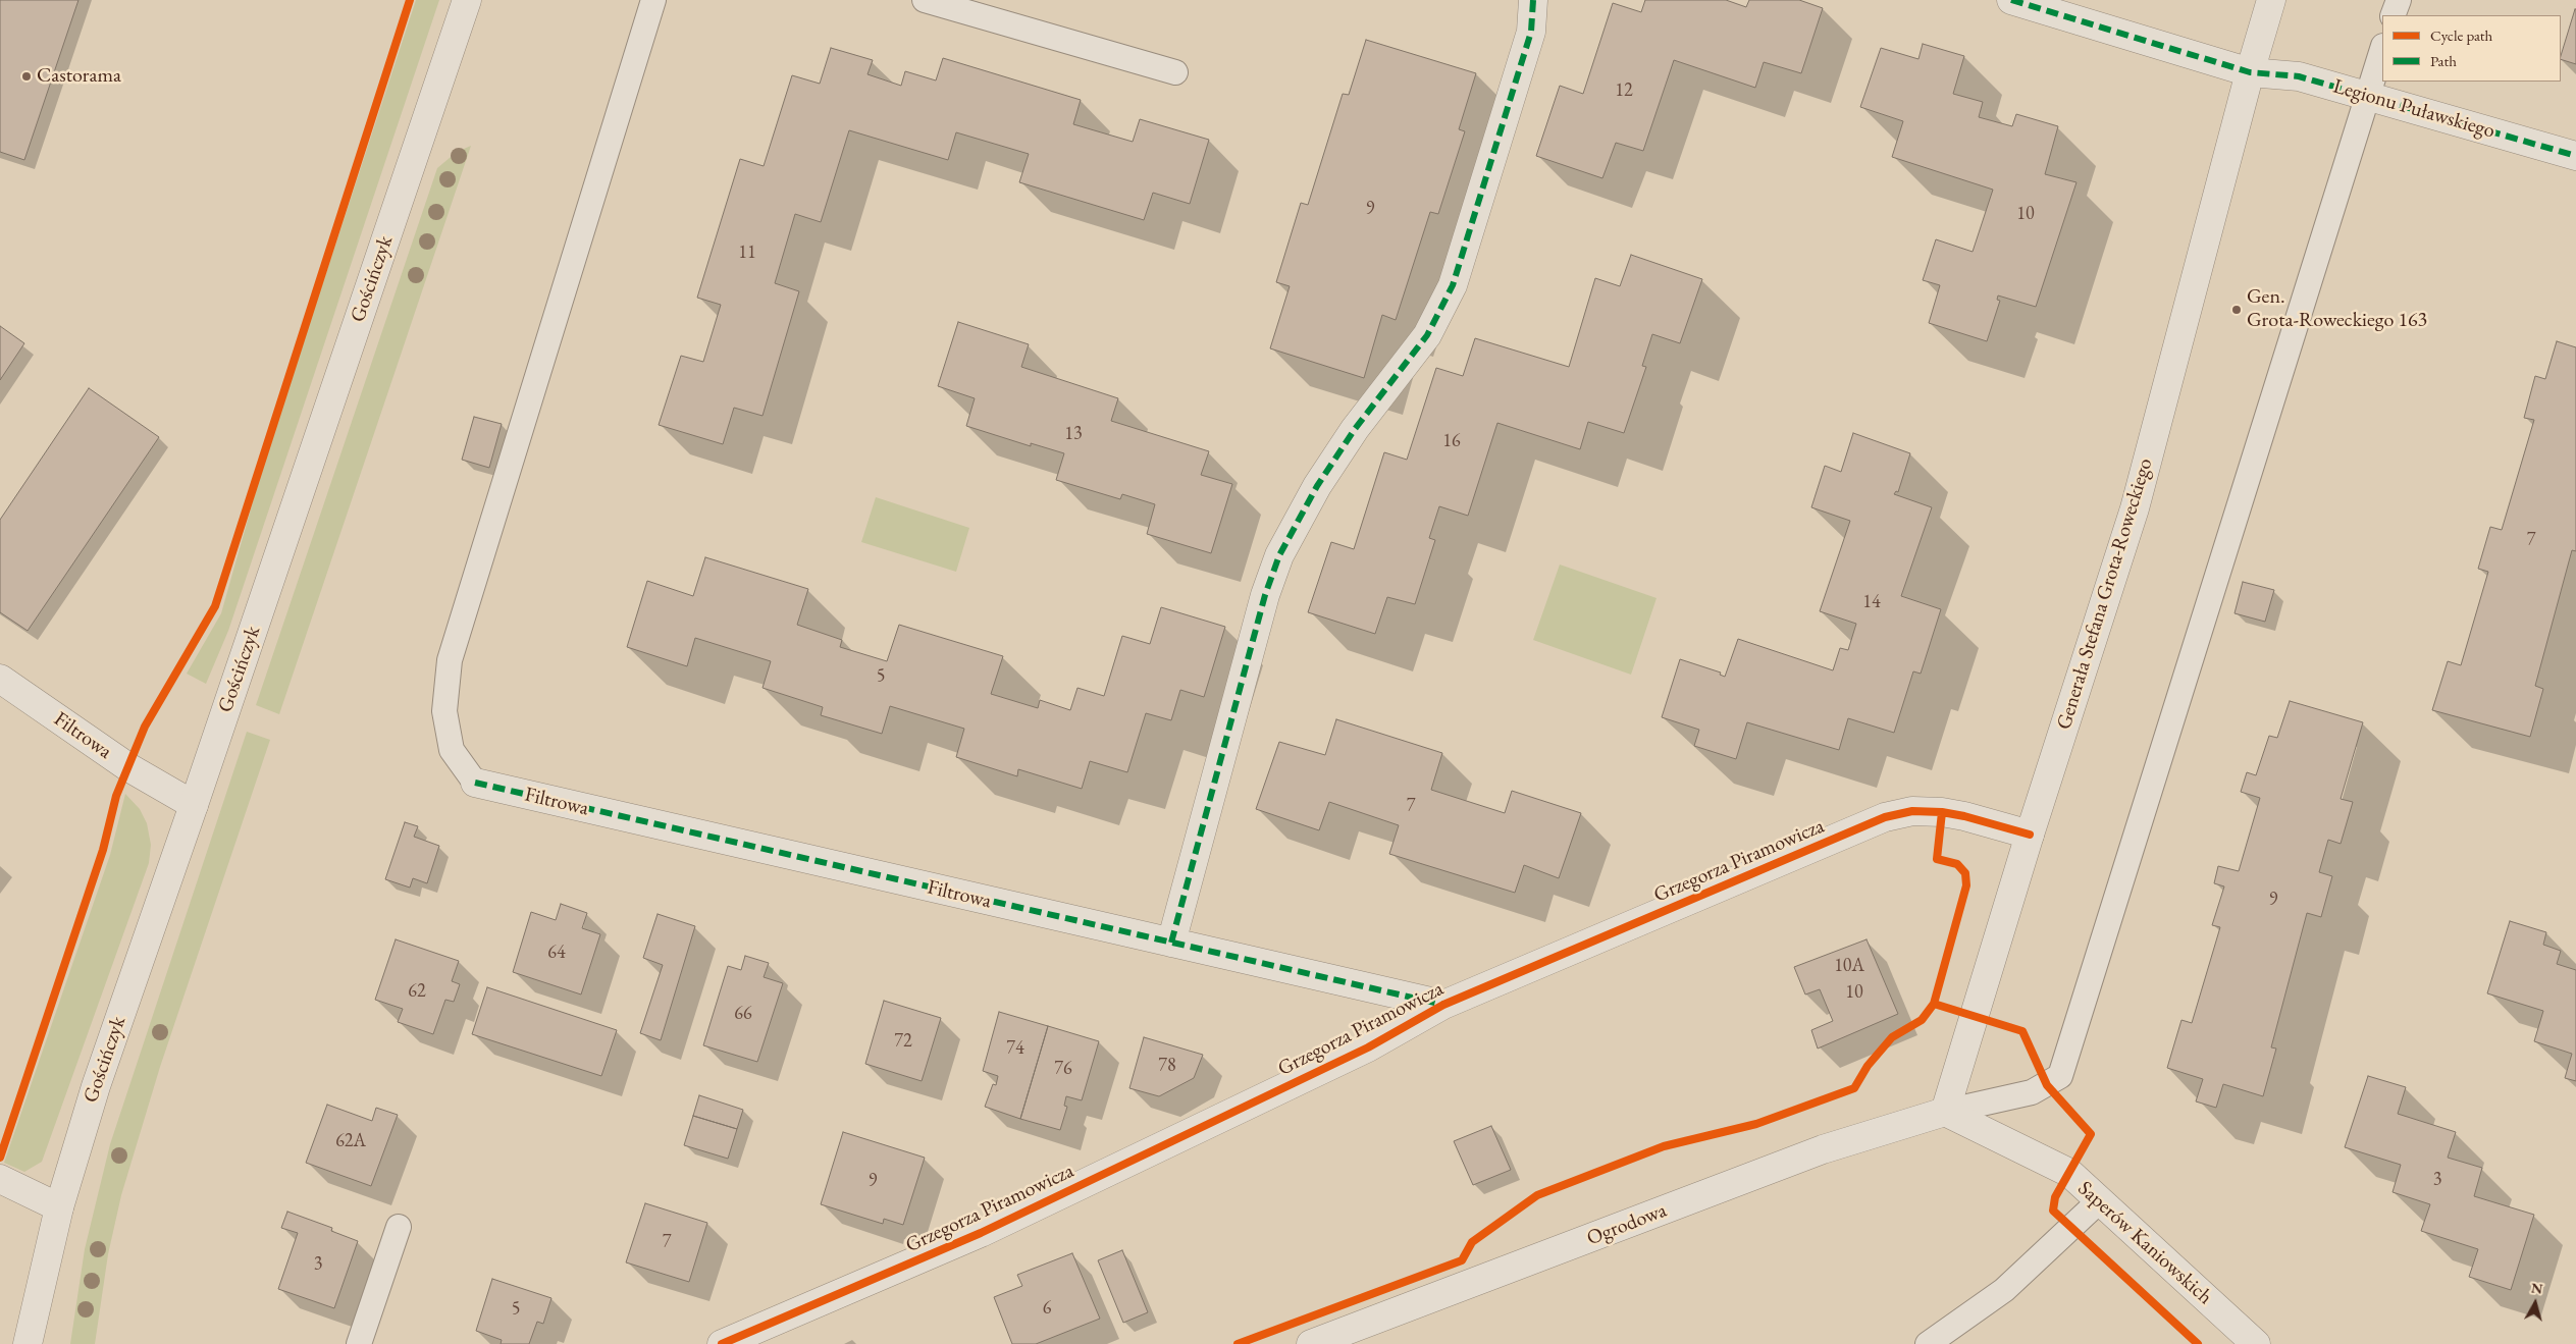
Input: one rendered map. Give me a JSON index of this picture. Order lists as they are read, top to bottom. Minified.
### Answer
{"streets":{"street":["Legionu Puławskiego","Gościńczyk","Generała Stefana Grota-Roweckiego","Filtrowa","Grzegorza Piramowicza","Ogrodowa","Saperów Kaniowskich"]},"crossings":[["Legionu Puławskiego","Generała Stefana Grota-Roweckiego"],["Gościńczyk","Filtrowa"],["Generała Stefana Grota-Roweckiego","Grzegorza Piramowicza"],["Generała Stefana Grota-Roweckiego","Ogrodowa"],["Generała Stefana Grota-Roweckiego","Saperów Kaniowskich"],["Filtrowa","Grzegorza Piramowicza"],["Ogrodowa","Saperów Kaniowskich"]],"places":["Castorama","Gen. Grota-Roweckiego 163"],"house_numbers":["12","9","10","11","13","16","7","14","5","7","9","64","10A","62","10","66","72","74","78","76","62A","3","9","7","3","6","5"],"legend":["Cycle path","Path"],"north":"top"}
